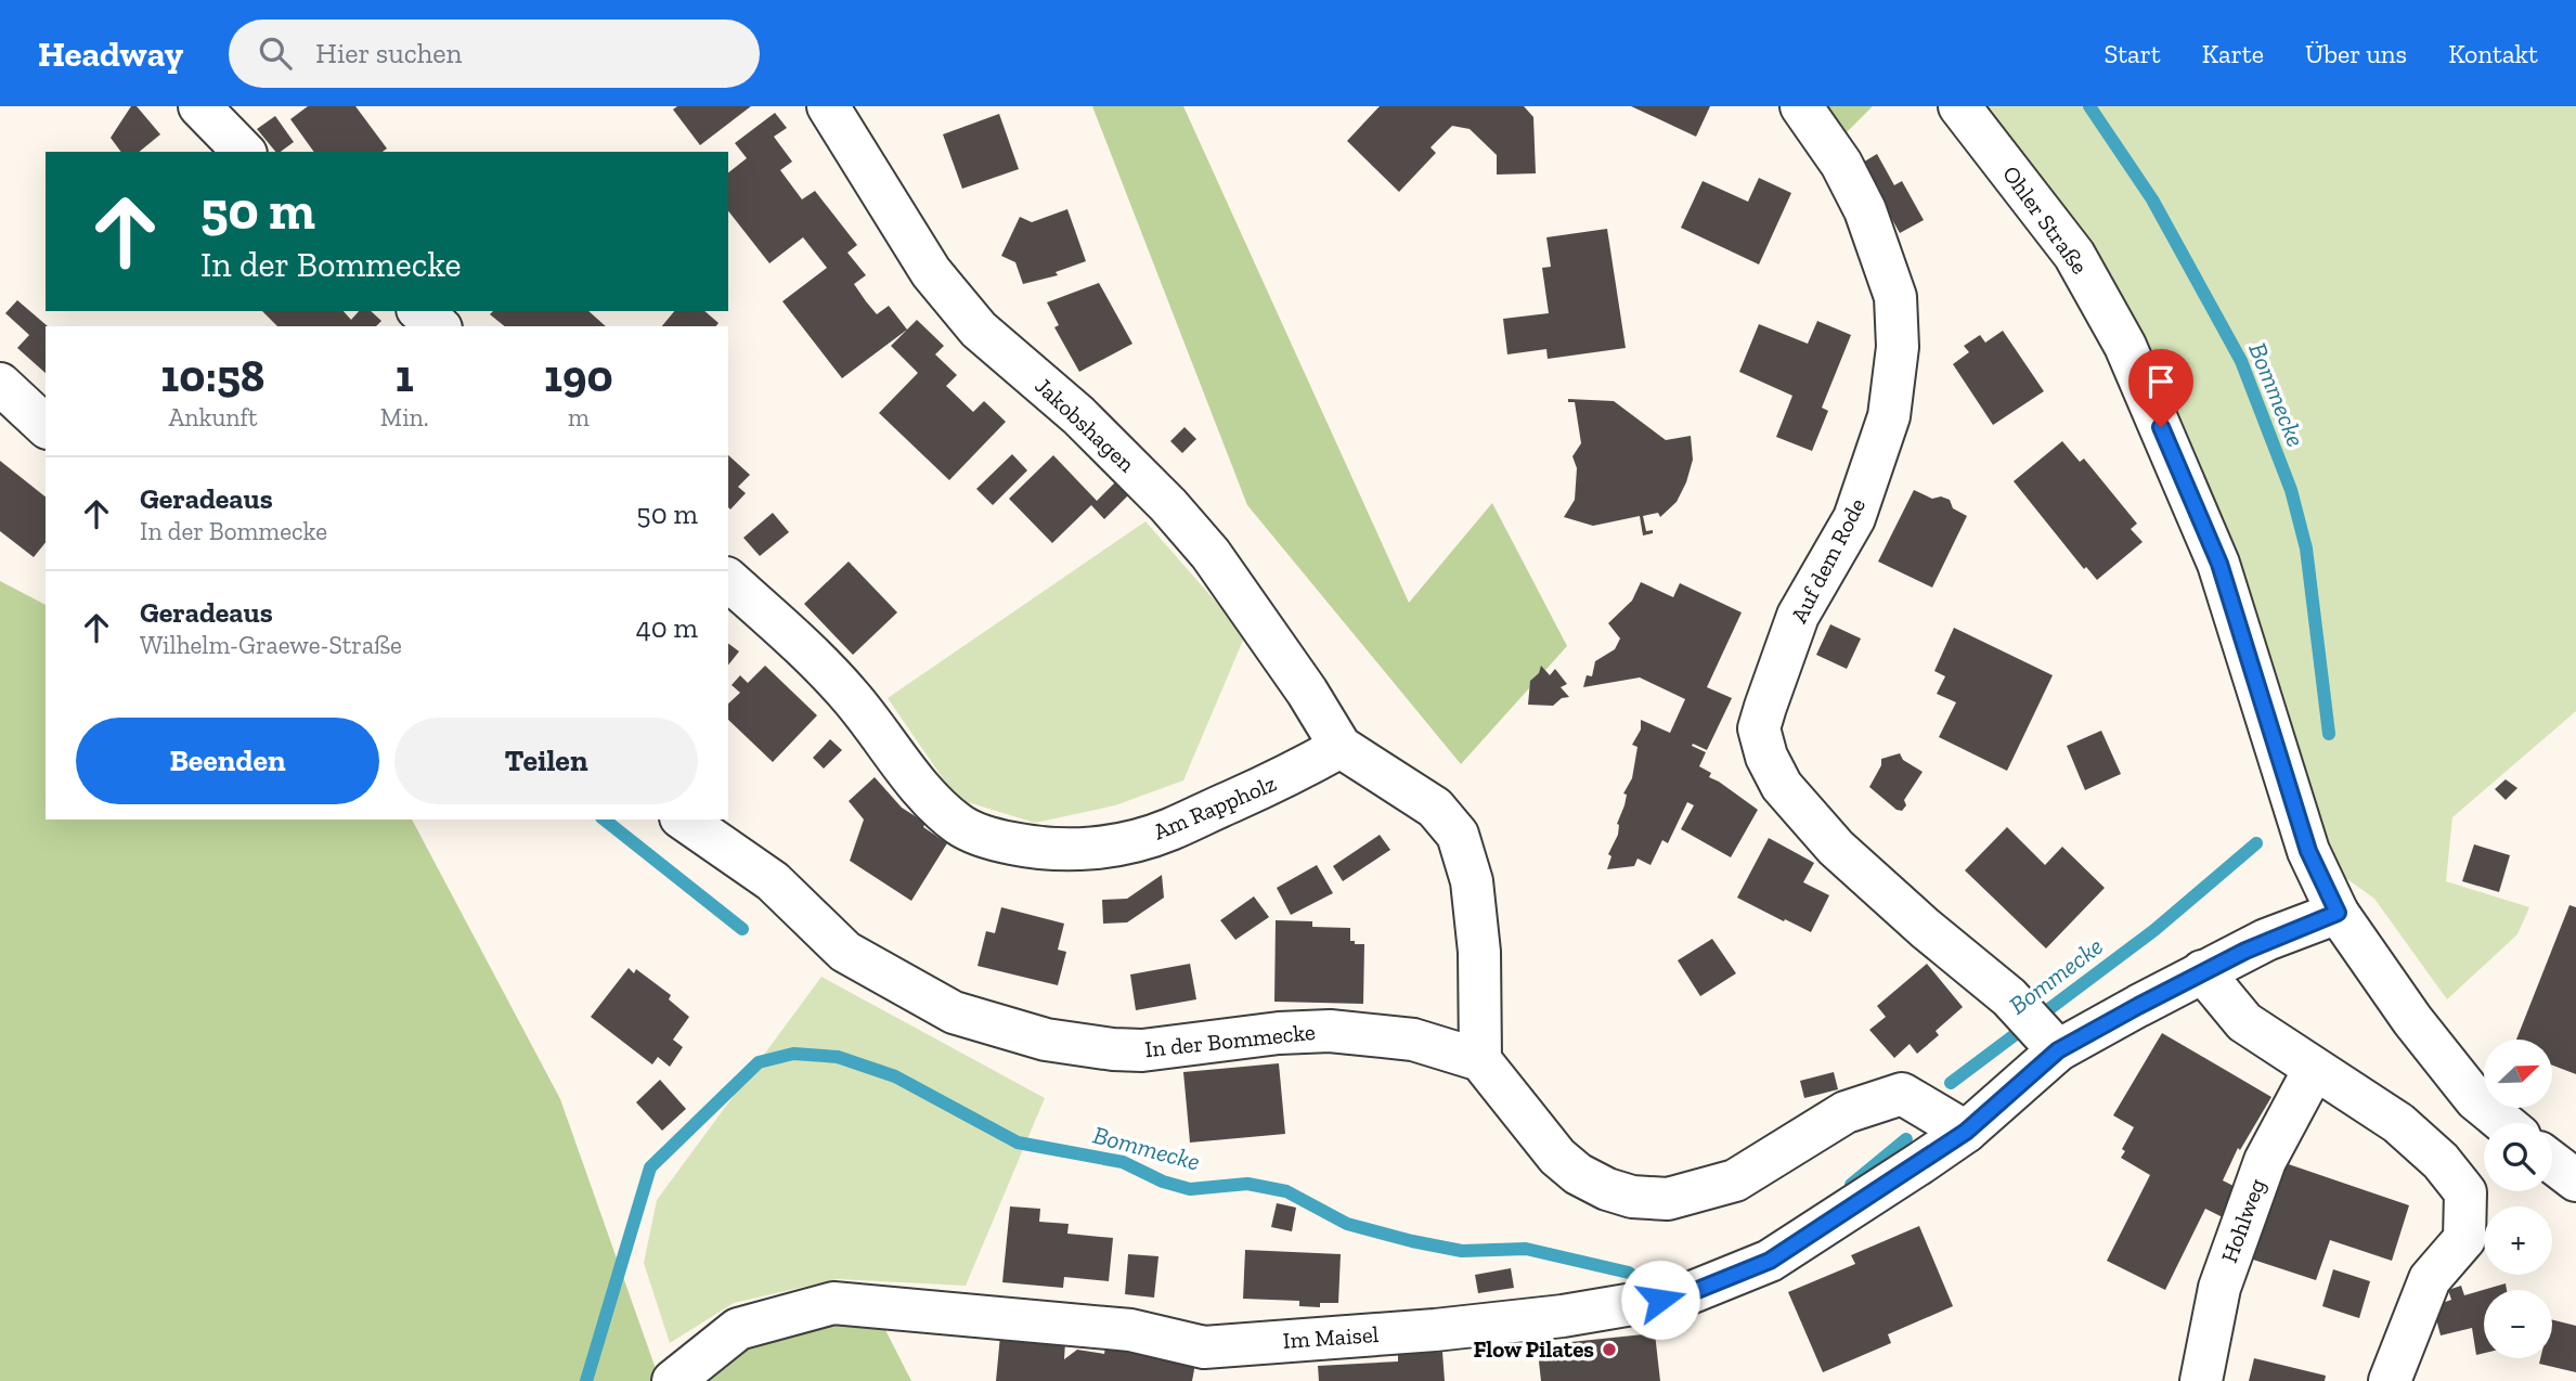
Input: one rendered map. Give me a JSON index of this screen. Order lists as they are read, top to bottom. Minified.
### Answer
{"streets":{"street":["Ohler Straße","Jakobshagen","Auf dem Rode","Am Rappholz","In der Bommecke","Hohlweg","Im Maisel"]},"crossings":[["Jakobshagen","Am Rappholz"]],"water":["Bommecke"],"places":["Flow Pilates"],"north":"top right","page":{"header":"Headway","search":"Hier suchen","nav":["Start","Karte","Über uns","Kontakt"],"turn":["50 m","In der Bommecke"],"eta":["10:58","Ankunft","1","Min.","190","m"],"list":[{"name":"Geradeaus","note":"In der Bommecke","value":"50 m"},{"name":"Geradeaus","note":"Wilhelm-Graewe-Straße","value":"40 m"}],"buttons":["Beenden","Teilen"],"map_buttons":["+","−"]}}
